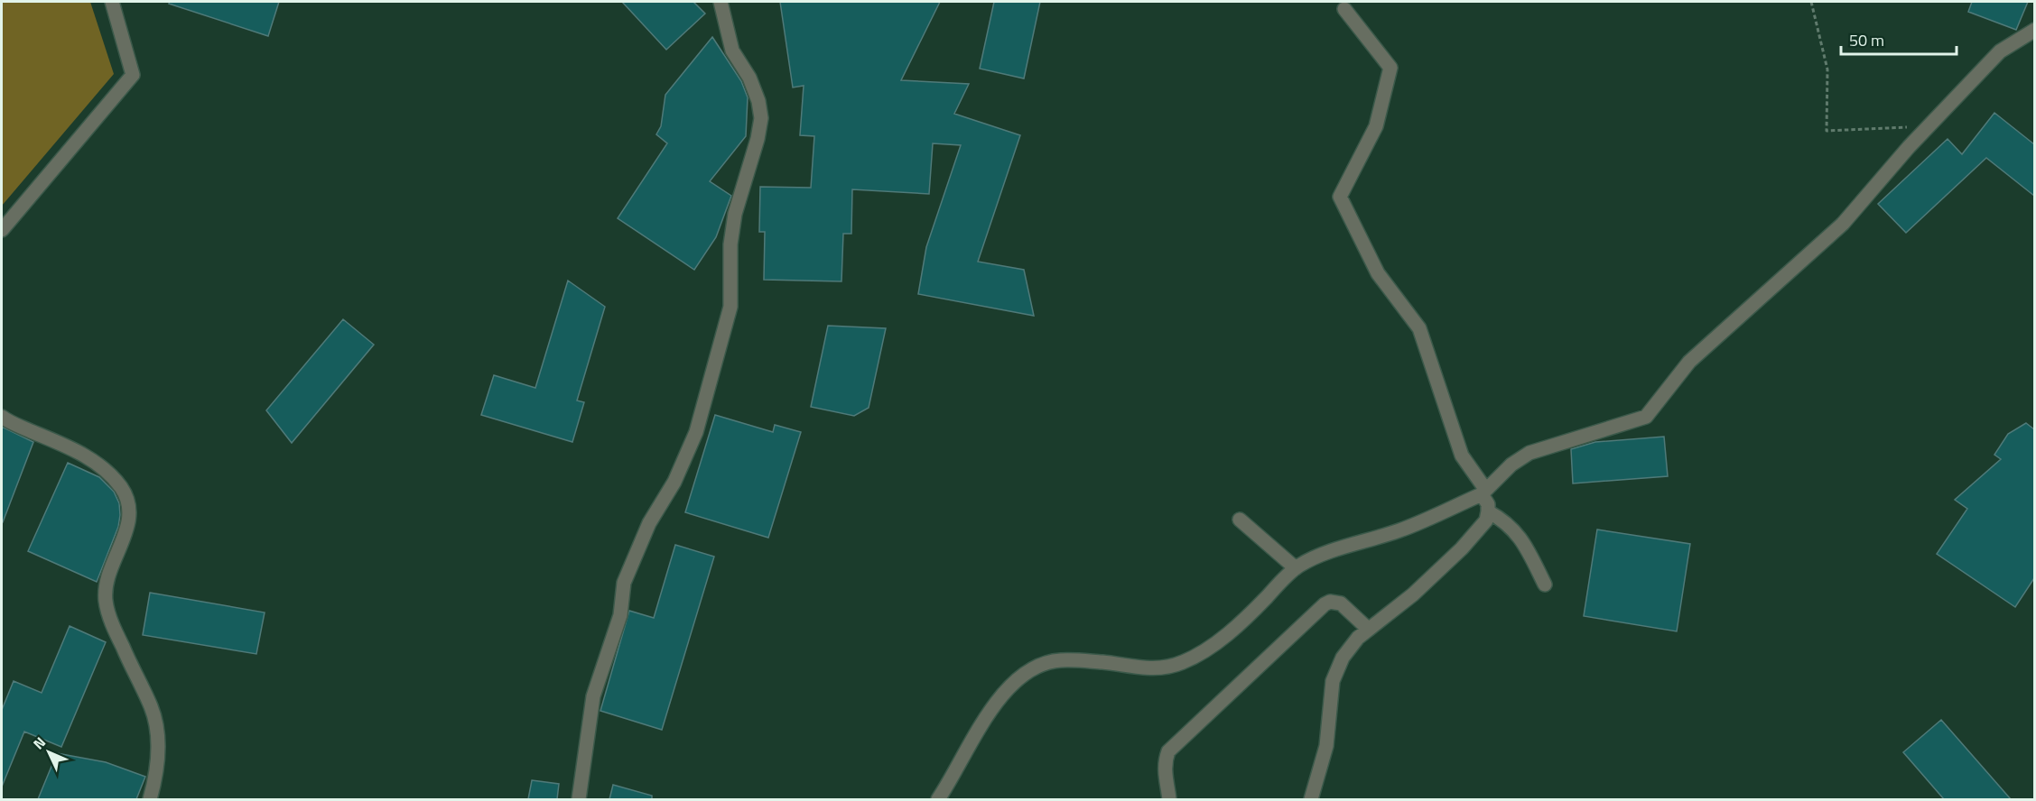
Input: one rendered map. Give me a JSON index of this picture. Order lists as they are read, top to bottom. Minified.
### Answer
{"scale_bar":"50 m","north":"top left"}
